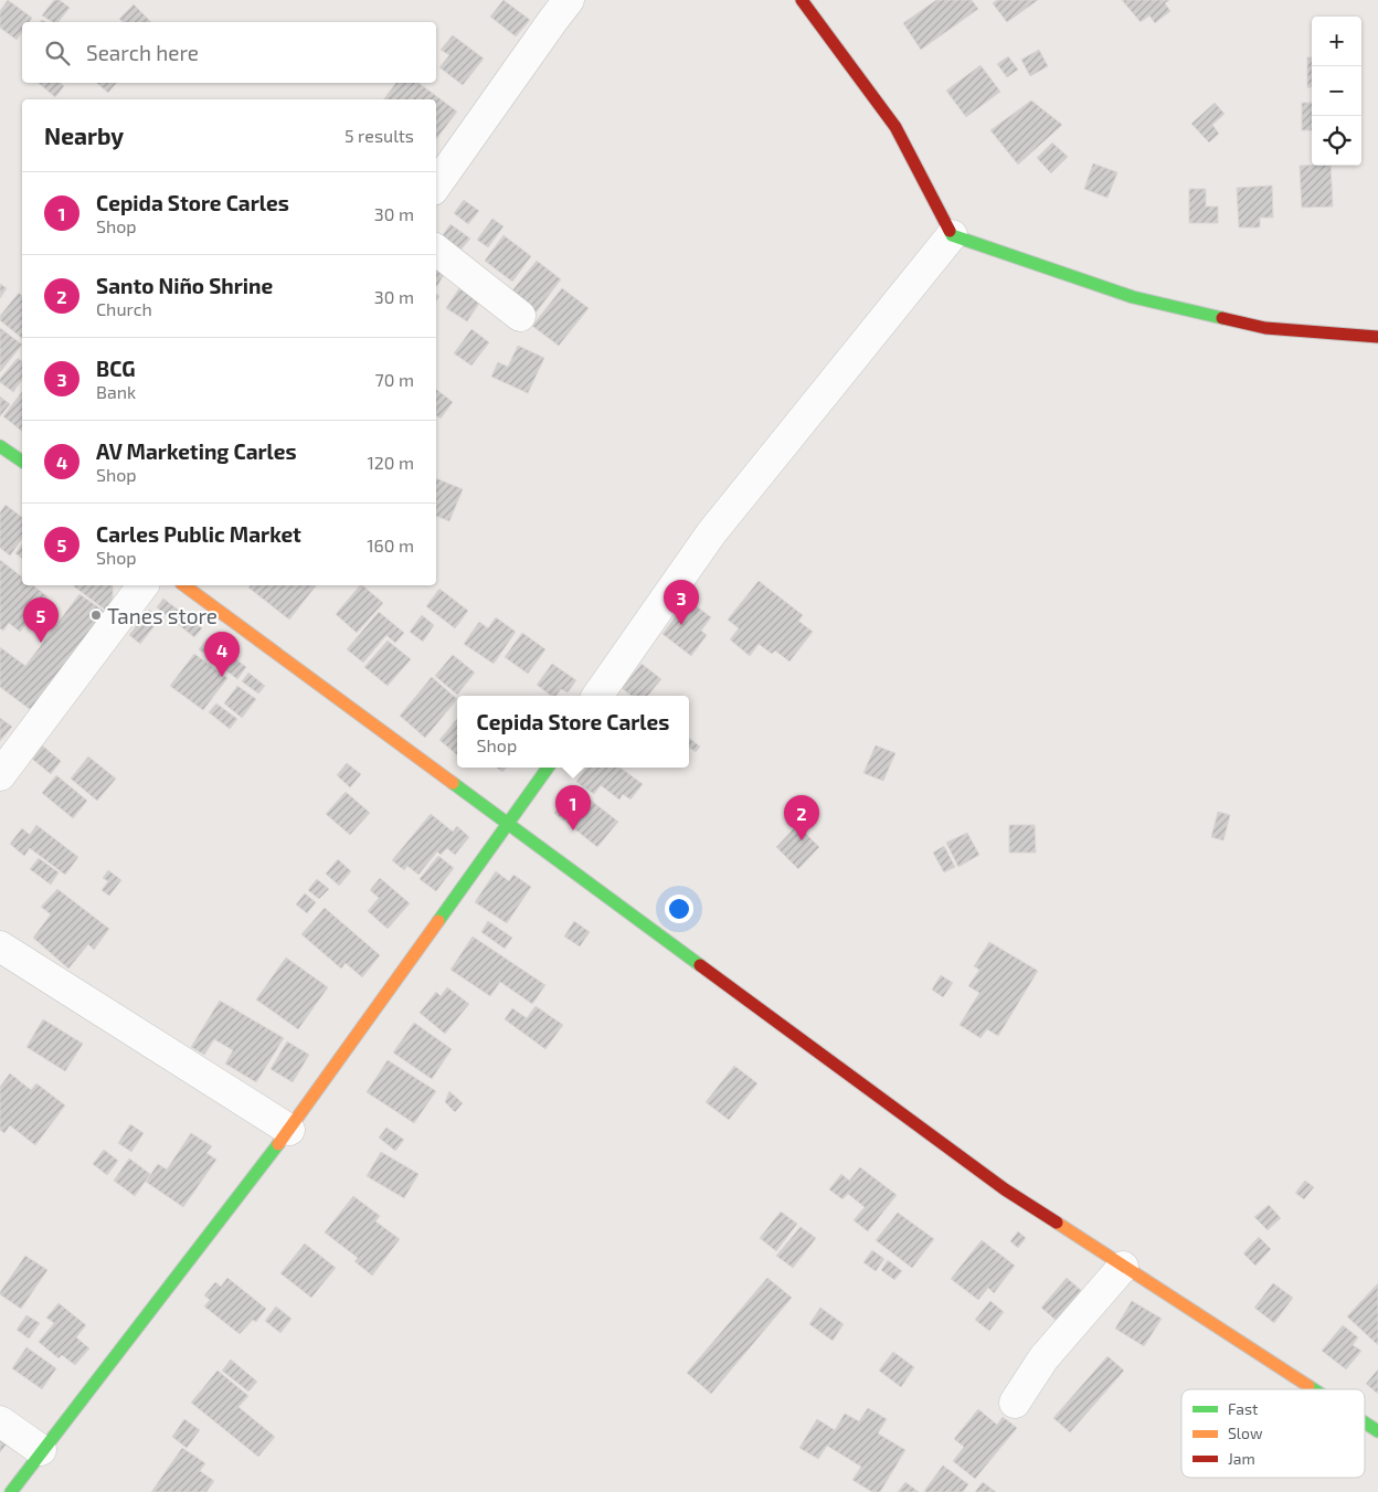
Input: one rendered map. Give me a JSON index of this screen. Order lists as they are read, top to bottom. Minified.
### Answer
{"places":["Tanes store"],"legend":["Fast","Slow","Jam"],"page":{"map_buttons":["+","−"],"search":"Search here","heading":["Nearby","5 results"],"list":[{"mark":"1","name":"Cepida Store Carles","note":"Shop","value":"30 m"},{"mark":"2","name":"Santo Niño Shrine","note":"Church","value":"30 m"},{"mark":"3","name":"BCG","note":"Bank","value":"70 m"},{"mark":"4","name":"AV Marketing Carles","note":"Shop","value":"120 m"},{"mark":"5","name":"Carles Public Market","note":"Shop","value":"160 m"}],"pins":["3","5","4","1","2"],"popup":["Cepida Store Carles","Shop"]}}
